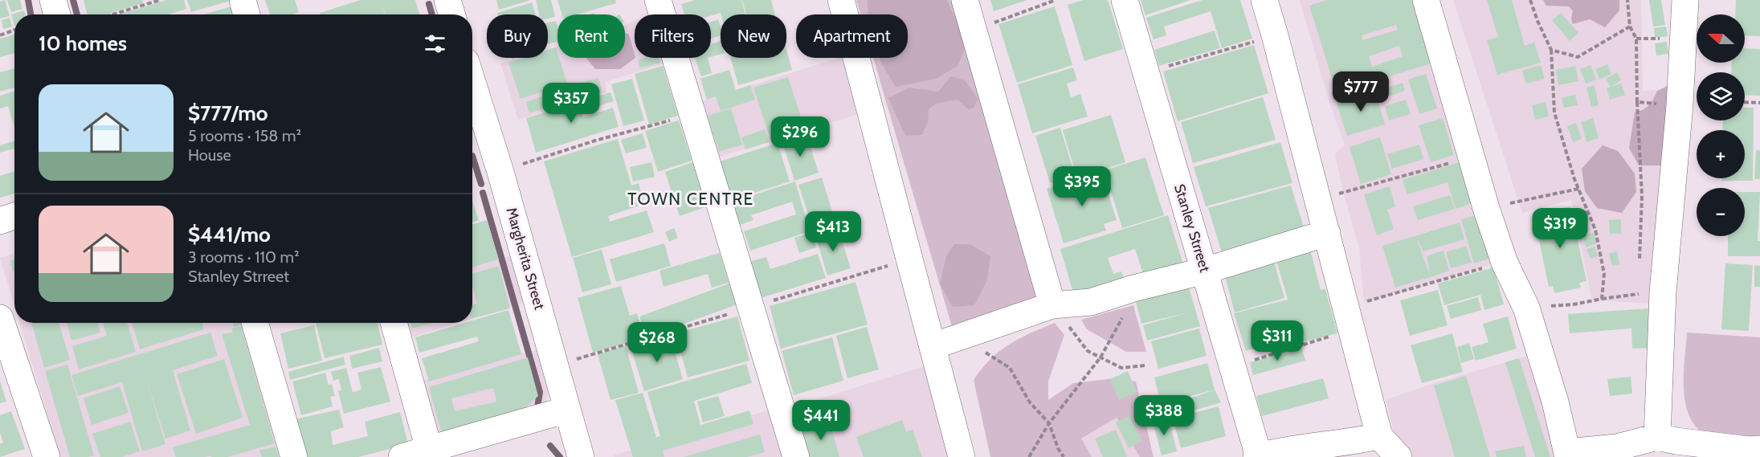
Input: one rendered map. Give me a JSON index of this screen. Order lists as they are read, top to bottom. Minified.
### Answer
{"streets":{"street":["Stanley Strreet","Margherita Street"]},"districts":["TOWN CENTRE"],"north":"left","page":{"map_buttons":["+","−"],"chip":["Buy","Rent","Filters","New","Apartment"],"heading":"10 homes","price":["$777","$357","$296","$395","$319","$413","$311","$268","$388","$441"],"list":[{"name":"$777/mo","note":"5 rooms · 158 m² · House"},{"name":"$441/mo","note":"3 rooms · 110 m² · Stanley Strreet"}]}}
